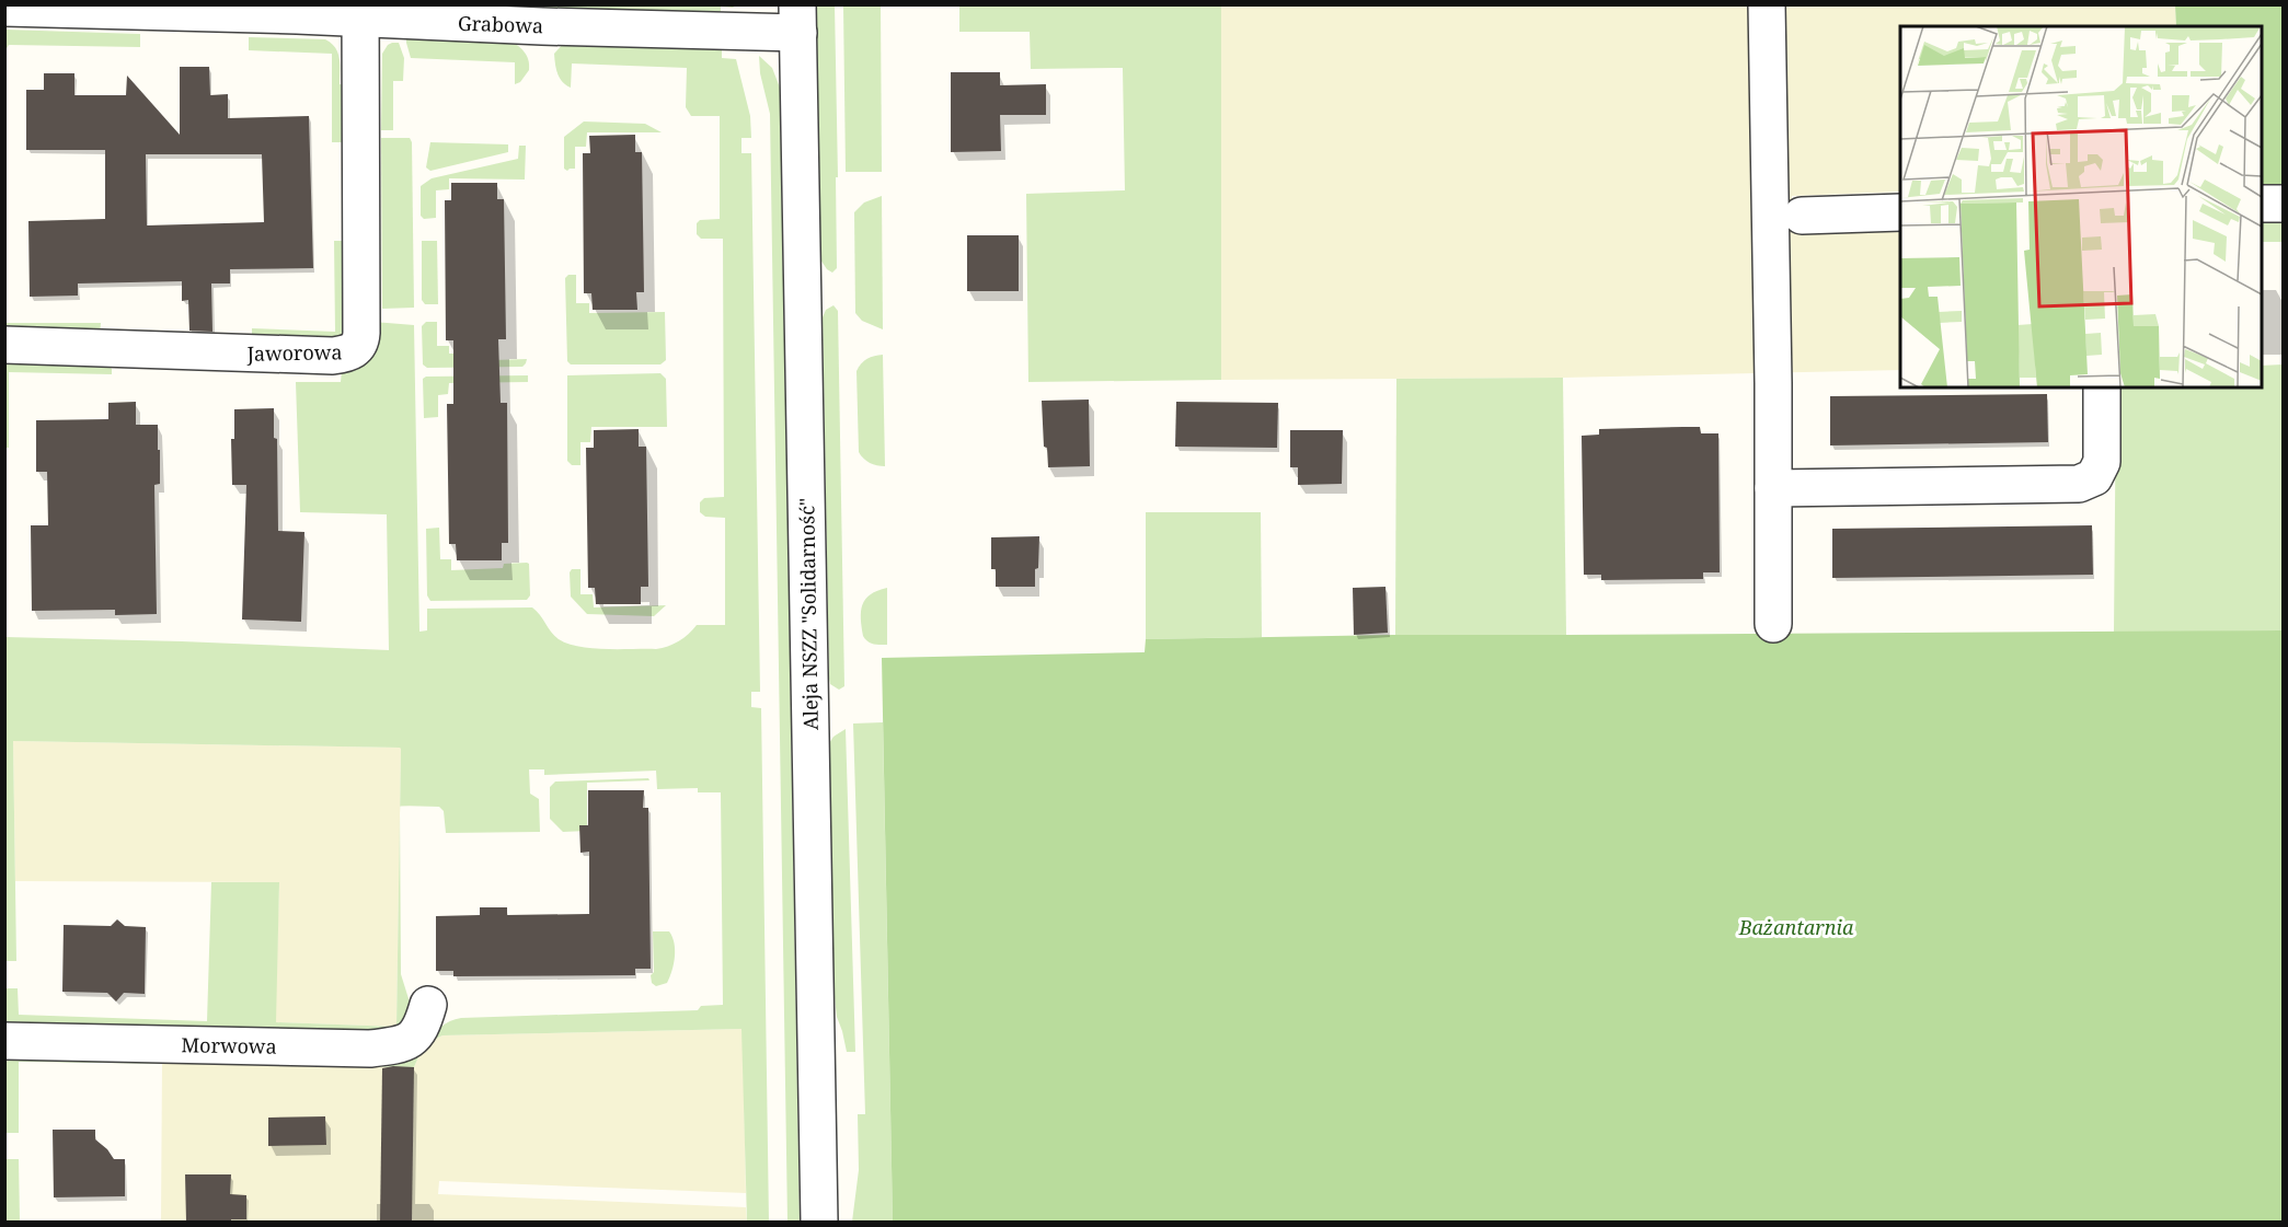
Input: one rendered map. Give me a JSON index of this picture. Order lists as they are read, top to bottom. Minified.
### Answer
{"streets":{"street":["Grabowa","Jaworowa","Aleja NSZZ \"Solidarność\"","Morwowa"]},"crossings":[["Grabowa","Jaworowa"],["Grabowa","Aleja NSZZ \"Solidarność\""]],"parks":["Bażantarnia"]}
